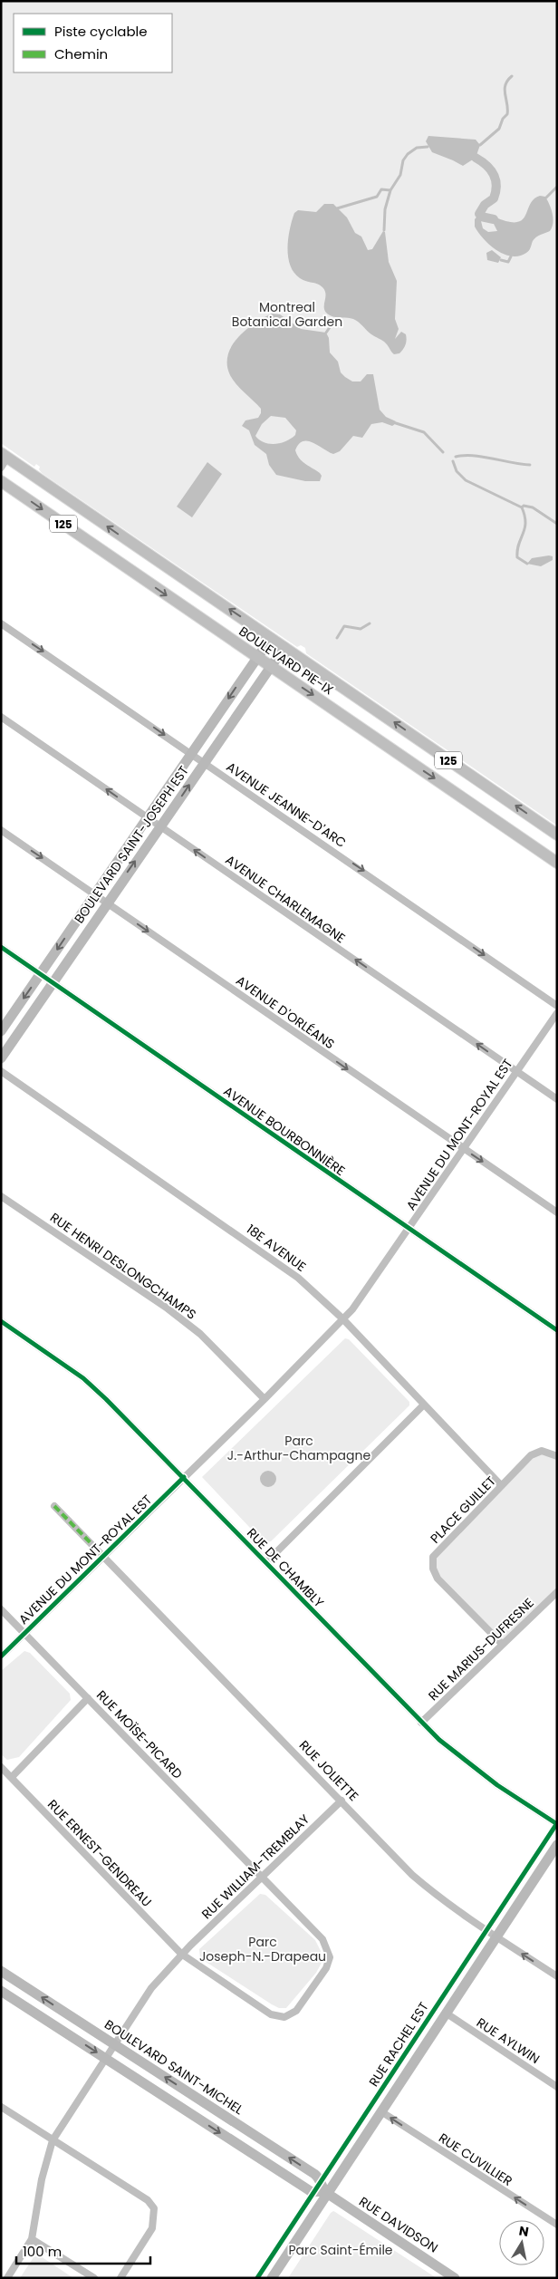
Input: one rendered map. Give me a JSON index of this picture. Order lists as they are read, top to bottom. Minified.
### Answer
{"streets":{"main road":["125","BOULEVARD PIE-IX","BOULEVARD SAINT-JOSEPH EST","RUE RACHEL EST","BOULEVARD SAINT-MICHEL","RUE DAVIDSON"],"street":["AVENUE JEANNE-D'ARC","AVENUE CHARLEMAGNE","AVENUE D'ORLÉANS","AVENUE BOURBONNIÈRE","AVENUE DU MONT-ROYAL EST","18E AVENUE","RUE HENRI DESLONGCHAMPS","PLACE GUILLET","RUE DE CHAMBLY","RUE MARIUS-DUFRESNE","RUE MOÏSE-PICARD","RUE JOLIETTE","RUE ERNEST-GENDREAU","RUE WILLIAM-TREMBLAY","RUE AYLWIN","RUE CUVILLIER"]},"crossings":[["BOULEVARD PIE-IX","BOULEVARD SAINT-JOSEPH EST"],["AVENUE JEANNE-D'ARC","BOULEVARD SAINT-JOSEPH EST"],["BOULEVARD SAINT-JOSEPH EST","AVENUE CHARLEMAGNE"],["BOULEVARD SAINT-JOSEPH EST","AVENUE D'ORLÉANS"],["BOULEVARD SAINT-JOSEPH EST","AVENUE BOURBONNIÈRE"],["AVENUE CHARLEMAGNE","AVENUE DU MONT-ROYAL EST"],["AVENUE D'ORLÉANS","AVENUE DU MONT-ROYAL EST"],["AVENUE BOURBONNIÈRE","AVENUE DU MONT-ROYAL EST"],["AVENUE DU MONT-ROYAL EST","18E AVENUE"],["AVENUE DU MONT-ROYAL EST","RUE HENRI DESLONGCHAMPS"],["AVENUE DU MONT-ROYAL EST","RUE DE CHAMBLY"],["AVENUE DU MONT-ROYAL EST","RUE MOÏSE-PICARD"],["AVENUE DU MONT-ROYAL EST","RUE JOLIETTE"],["18E AVENUE","PLACE GUILLET"],["PLACE GUILLET","RUE MARIUS-DUFRESNE"],["RUE DE CHAMBLY","RUE MARIUS-DUFRESNE"],["RUE MOÏSE-PICARD","RUE ERNEST-GENDREAU"],["RUE MOÏSE-PICARD","RUE WILLIAM-TREMBLAY"],["RUE JOLIETTE","RUE WILLIAM-TREMBLAY"],["RUE JOLIETTE","RUE RACHEL EST"],["RUE ERNEST-GENDREAU","RUE WILLIAM-TREMBLAY"],["RUE WILLIAM-TREMBLAY","BOULEVARD SAINT-MICHEL"],["RUE AYLWIN","RUE RACHEL EST"],["RUE RACHEL EST","BOULEVARD SAINT-MICHEL"],["RUE RACHEL EST","RUE CUVILLIER"],["RUE RACHEL EST","RUE DAVIDSON"],["BOULEVARD SAINT-MICHEL","RUE DAVIDSON"]],"one_way":["AVENUE JEANNE-D'ARC","AVENUE CHARLEMAGNE","AVENUE D'ORLÉANS","RUE CUVILLIER"],"parks":["Montreal Botanical Garden","Parc J.-Arthur-Champagne","Parc Joseph-N.-Drapeau","Parc Saint-Émile"],"legend":["Piste cyclable","Chemin"],"scale_bar":"100 m","north":"top"}
